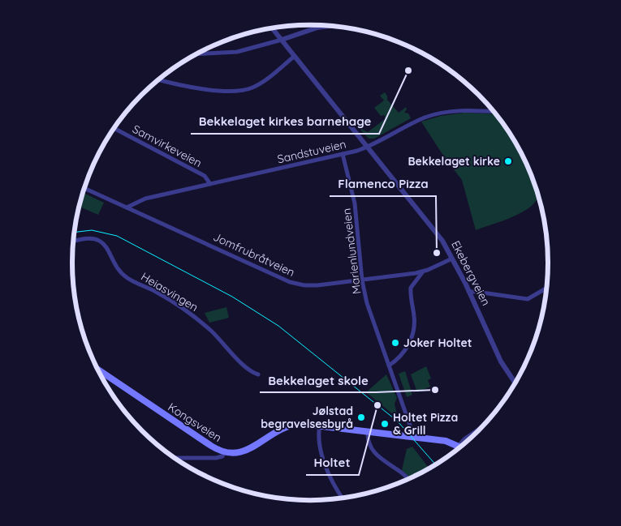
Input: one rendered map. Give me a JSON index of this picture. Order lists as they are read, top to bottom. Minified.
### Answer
{"streets":{"main road":["Kongsveien"],"street":["Samvirkeveien","Sandstuveien","Marienlundveien","Jomfrubråtveien","Ekebergveien","Heiasvingen"]},"crossings":[["Samvirkeveien","Sandstuveien"],["Sandstuveien","Marienlundveien"],["Sandstuveien","Jomfrubråtveien"],["Sandstuveien","Ekebergveien"],["Marienlundveien","Jomfrubråtveien"],["Marienlundveien","Kongsveien"],["Jomfrubråtveien","Ekebergveien"]],"places":["Bekkelaget kirkes barnehage","Bekkelaget kirke","Flamenco Pizza","Joker Holtet","Bekkelaget skole","Holtet","Jølstad begravelsesbyrå","Holtet Pizza & Grill"]}
